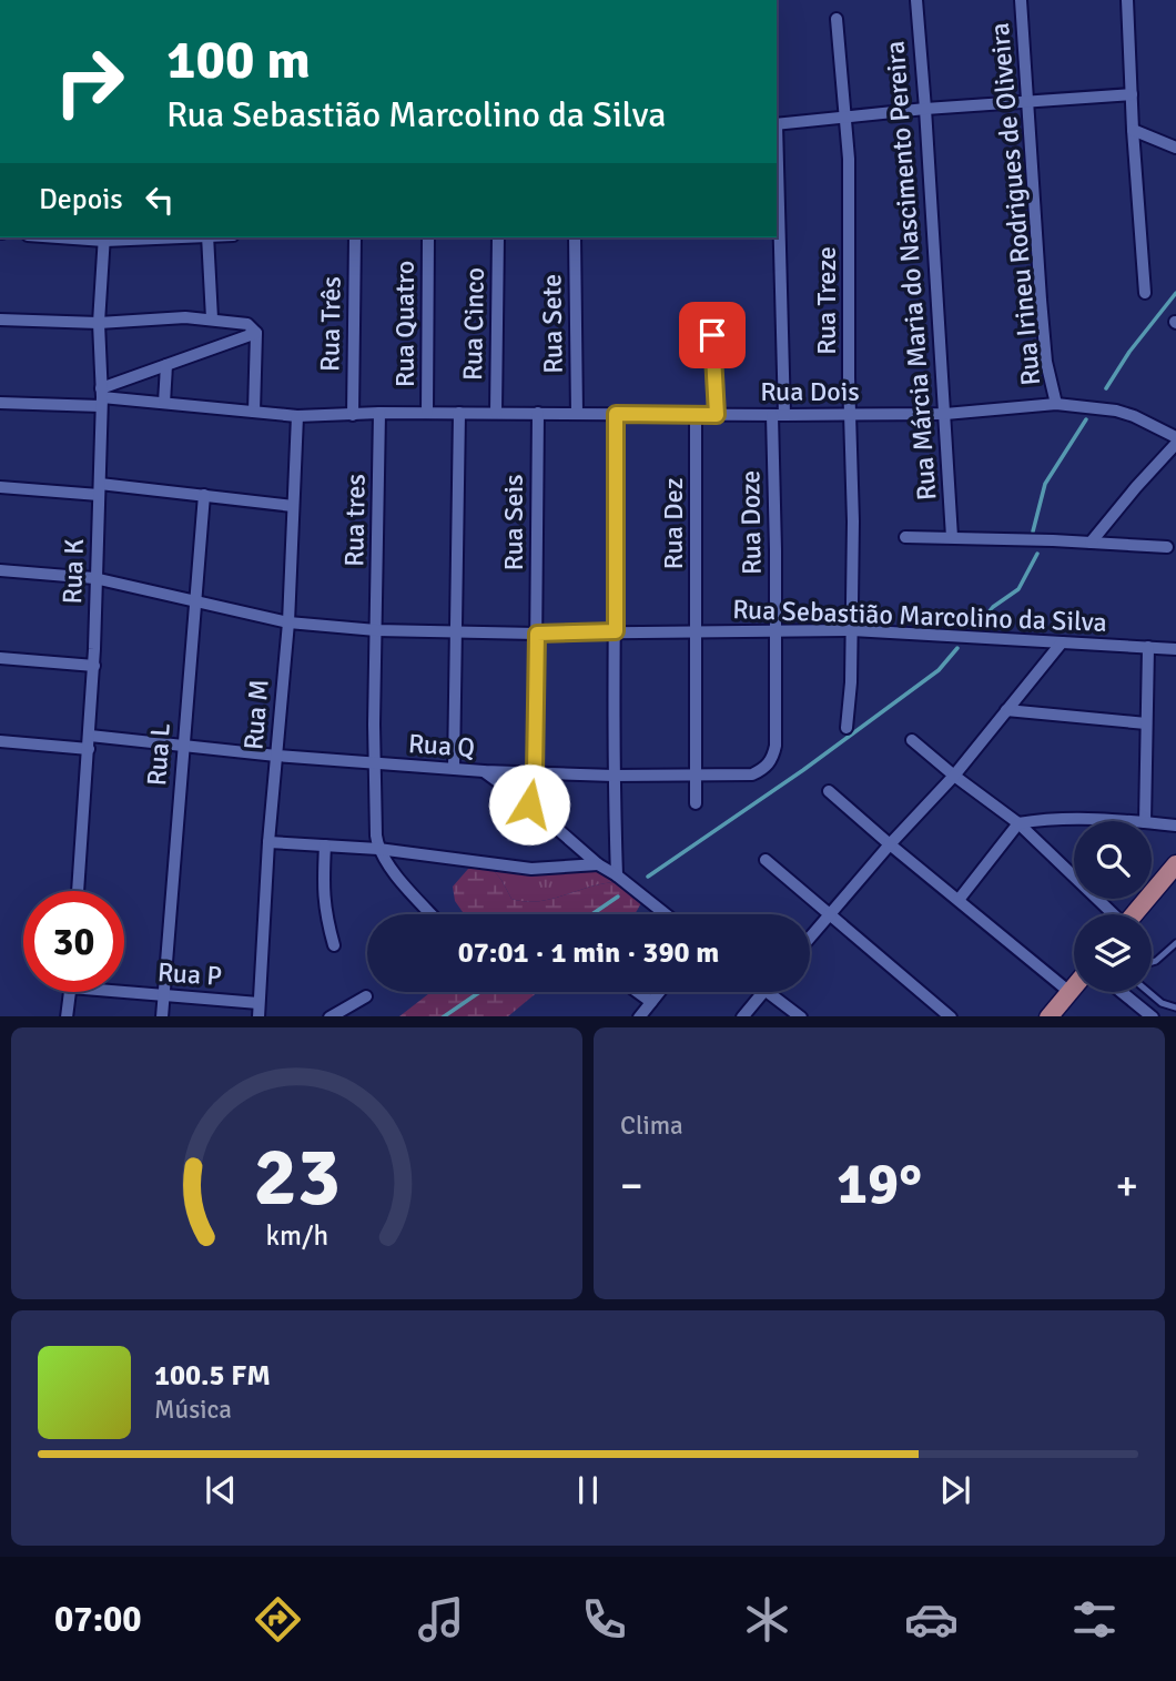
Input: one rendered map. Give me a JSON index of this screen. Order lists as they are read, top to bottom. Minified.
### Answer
{"streets":{"street":["Rua Irineu Rodrigues de Oliveira","Rua Márcia Maria do Nascimento Pereira","Rua Treze","Rua Três","Rua Quatro","Rua Cinco","Rua Sete","Rua Dois","Rua tres","Rua Seis","Rua Doze","Rua Dez","Rua K","Rua Sebastião Marcolino da Silva","Rua M","Rua Q","Rua L","Rua P"]},"crossings":[["Rua Irineu Rodrigues de Oliveira","Rua Dois"],["Rua Márcia Maria do Nascimento Pereira","Rua Dois"],["Rua Treze","Rua Dois"],["Rua Treze","Rua Sebastião Marcolino da Silva"],["Rua Três","Rua Dois"],["Rua Quatro","Rua Dois"],["Rua Cinco","Rua Dois"],["Rua Sete","Rua Dois"],["Rua Dois","Rua tres"],["Rua Dois","Rua Seis"],["Rua Dois","Rua Doze"],["Rua Dois","Rua Dez"],["Rua Dois","Rua K"],["Rua Dois","Rua M"],["Rua tres","Rua Sebastião Marcolino da Silva"],["Rua tres","Rua Q"],["Rua Seis","Rua Sebastião Marcolino da Silva"],["Rua Seis","Rua Q"],["Rua Doze","Rua Sebastião Marcolino da Silva"],["Rua Doze","Rua Q"],["Rua Dez","Rua Sebastião Marcolino da Silva"],["Rua Dez","Rua Q"],["Rua K","Rua Sebastião Marcolino da Silva"],["Rua K","Rua Q"],["Rua Sebastião Marcolino da Silva","Rua M"],["Rua Sebastião Marcolino da Silva","Rua L"],["Rua M","Rua Q"],["Rua M","Rua P"],["Rua Q","Rua L"],["Rua L","Rua P"]],"page":{"turn":["100 m","Rua Sebastião Marcolino da Silva"],"then":"Depois","limit":"30","trip":"07:01 · 1 min · 390 m","tile":"Clima","heat":["−","19°","+"],"song":["100.5 FM","Música"],"tabs":"07:00","gauge":["23","km/h"]}}
